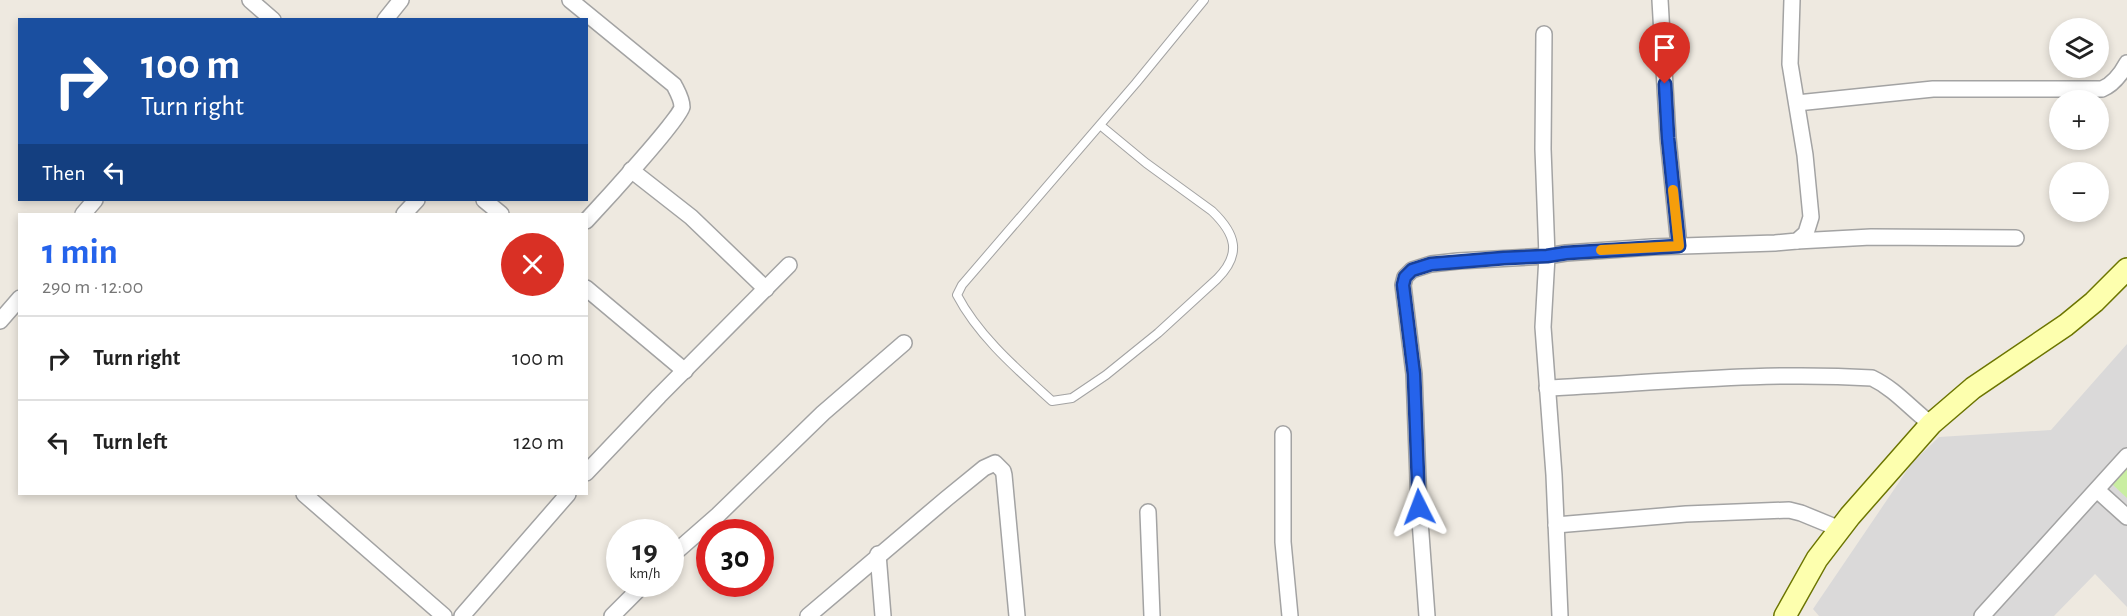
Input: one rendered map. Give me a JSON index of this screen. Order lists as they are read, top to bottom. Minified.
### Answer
{"page":{"map_buttons":["+","−"],"turn":["100 m","Turn right"],"then":"Then","heading":["1 min","290 m · 12:00"],"list":[{"name":"Turn right","value":"100 m"},{"name":"Turn left","value":"120 m"}],"speed":"19 km/h","limit":"30"}}
